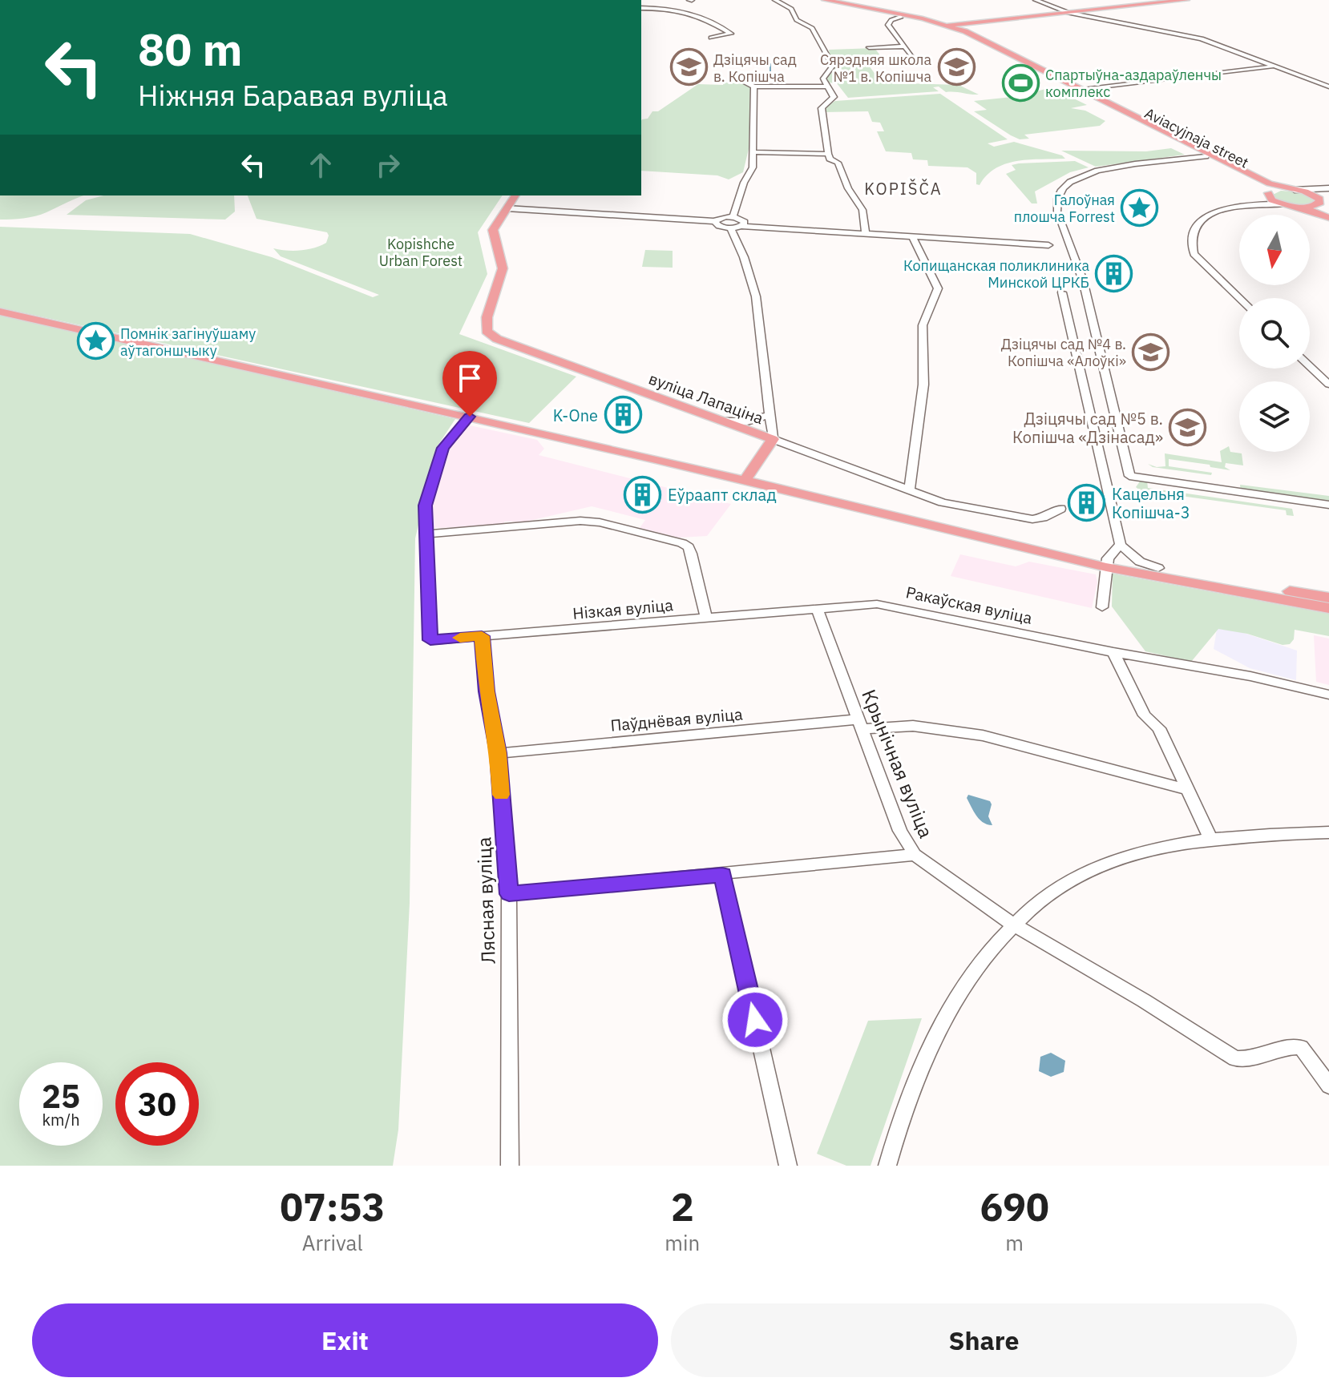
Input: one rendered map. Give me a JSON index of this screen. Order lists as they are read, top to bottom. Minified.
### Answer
{"streets":{"main road":["Aviacyjnaja street","вуліца Лапаціна"],"street":["Ракаўская вуліца","Нізкая вуліца","Паўднёвая вуліца","Крынічная вуліца","Лясная вуліца"]},"crossings":[["Ракаўская вуліца","Нізкая вуліца"],["Ракаўская вуліца","Крынічная вуліца"],["Нізкая вуліца","Крынічная вуліца"],["Нізкая вуліца","Лясная вуліца"],["Паўднёвая вуліца","Крынічная вуліца"],["Паўднёвая вуліца","Лясная вуліца"]],"districts":["KOPIŠČA"],"parks":["Kopishche Urban Forest"],"places":{"school or university":["Дзіцячы сад в. Копішча","Сярэдняя школа №1 в. Копішча","Дзіцячы сад №4 в. Копішча «Алоўкі»","Дзіцячы сад №5 в. Копішча «Дзінасад»"],"sports":["Спартыўна-аздараўленчы комплекс"],"place":["Галоўная плошча Forrest","Помнік загінуўшаму аўтагоншчыку"],"building":["Копищанская поликлиника Минской ЦРКБ","K-One","Еўраапт склад","Кацельня Копішча-3"]},"north":"bottom","page":{"turn":["80 m","Ніжняя Баравая вуліца"],"speed":"25 km/h","limit":"30","eta":["07:53","Arrival","2","min","690","m"],"buttons":["Exit","Share"]}}
